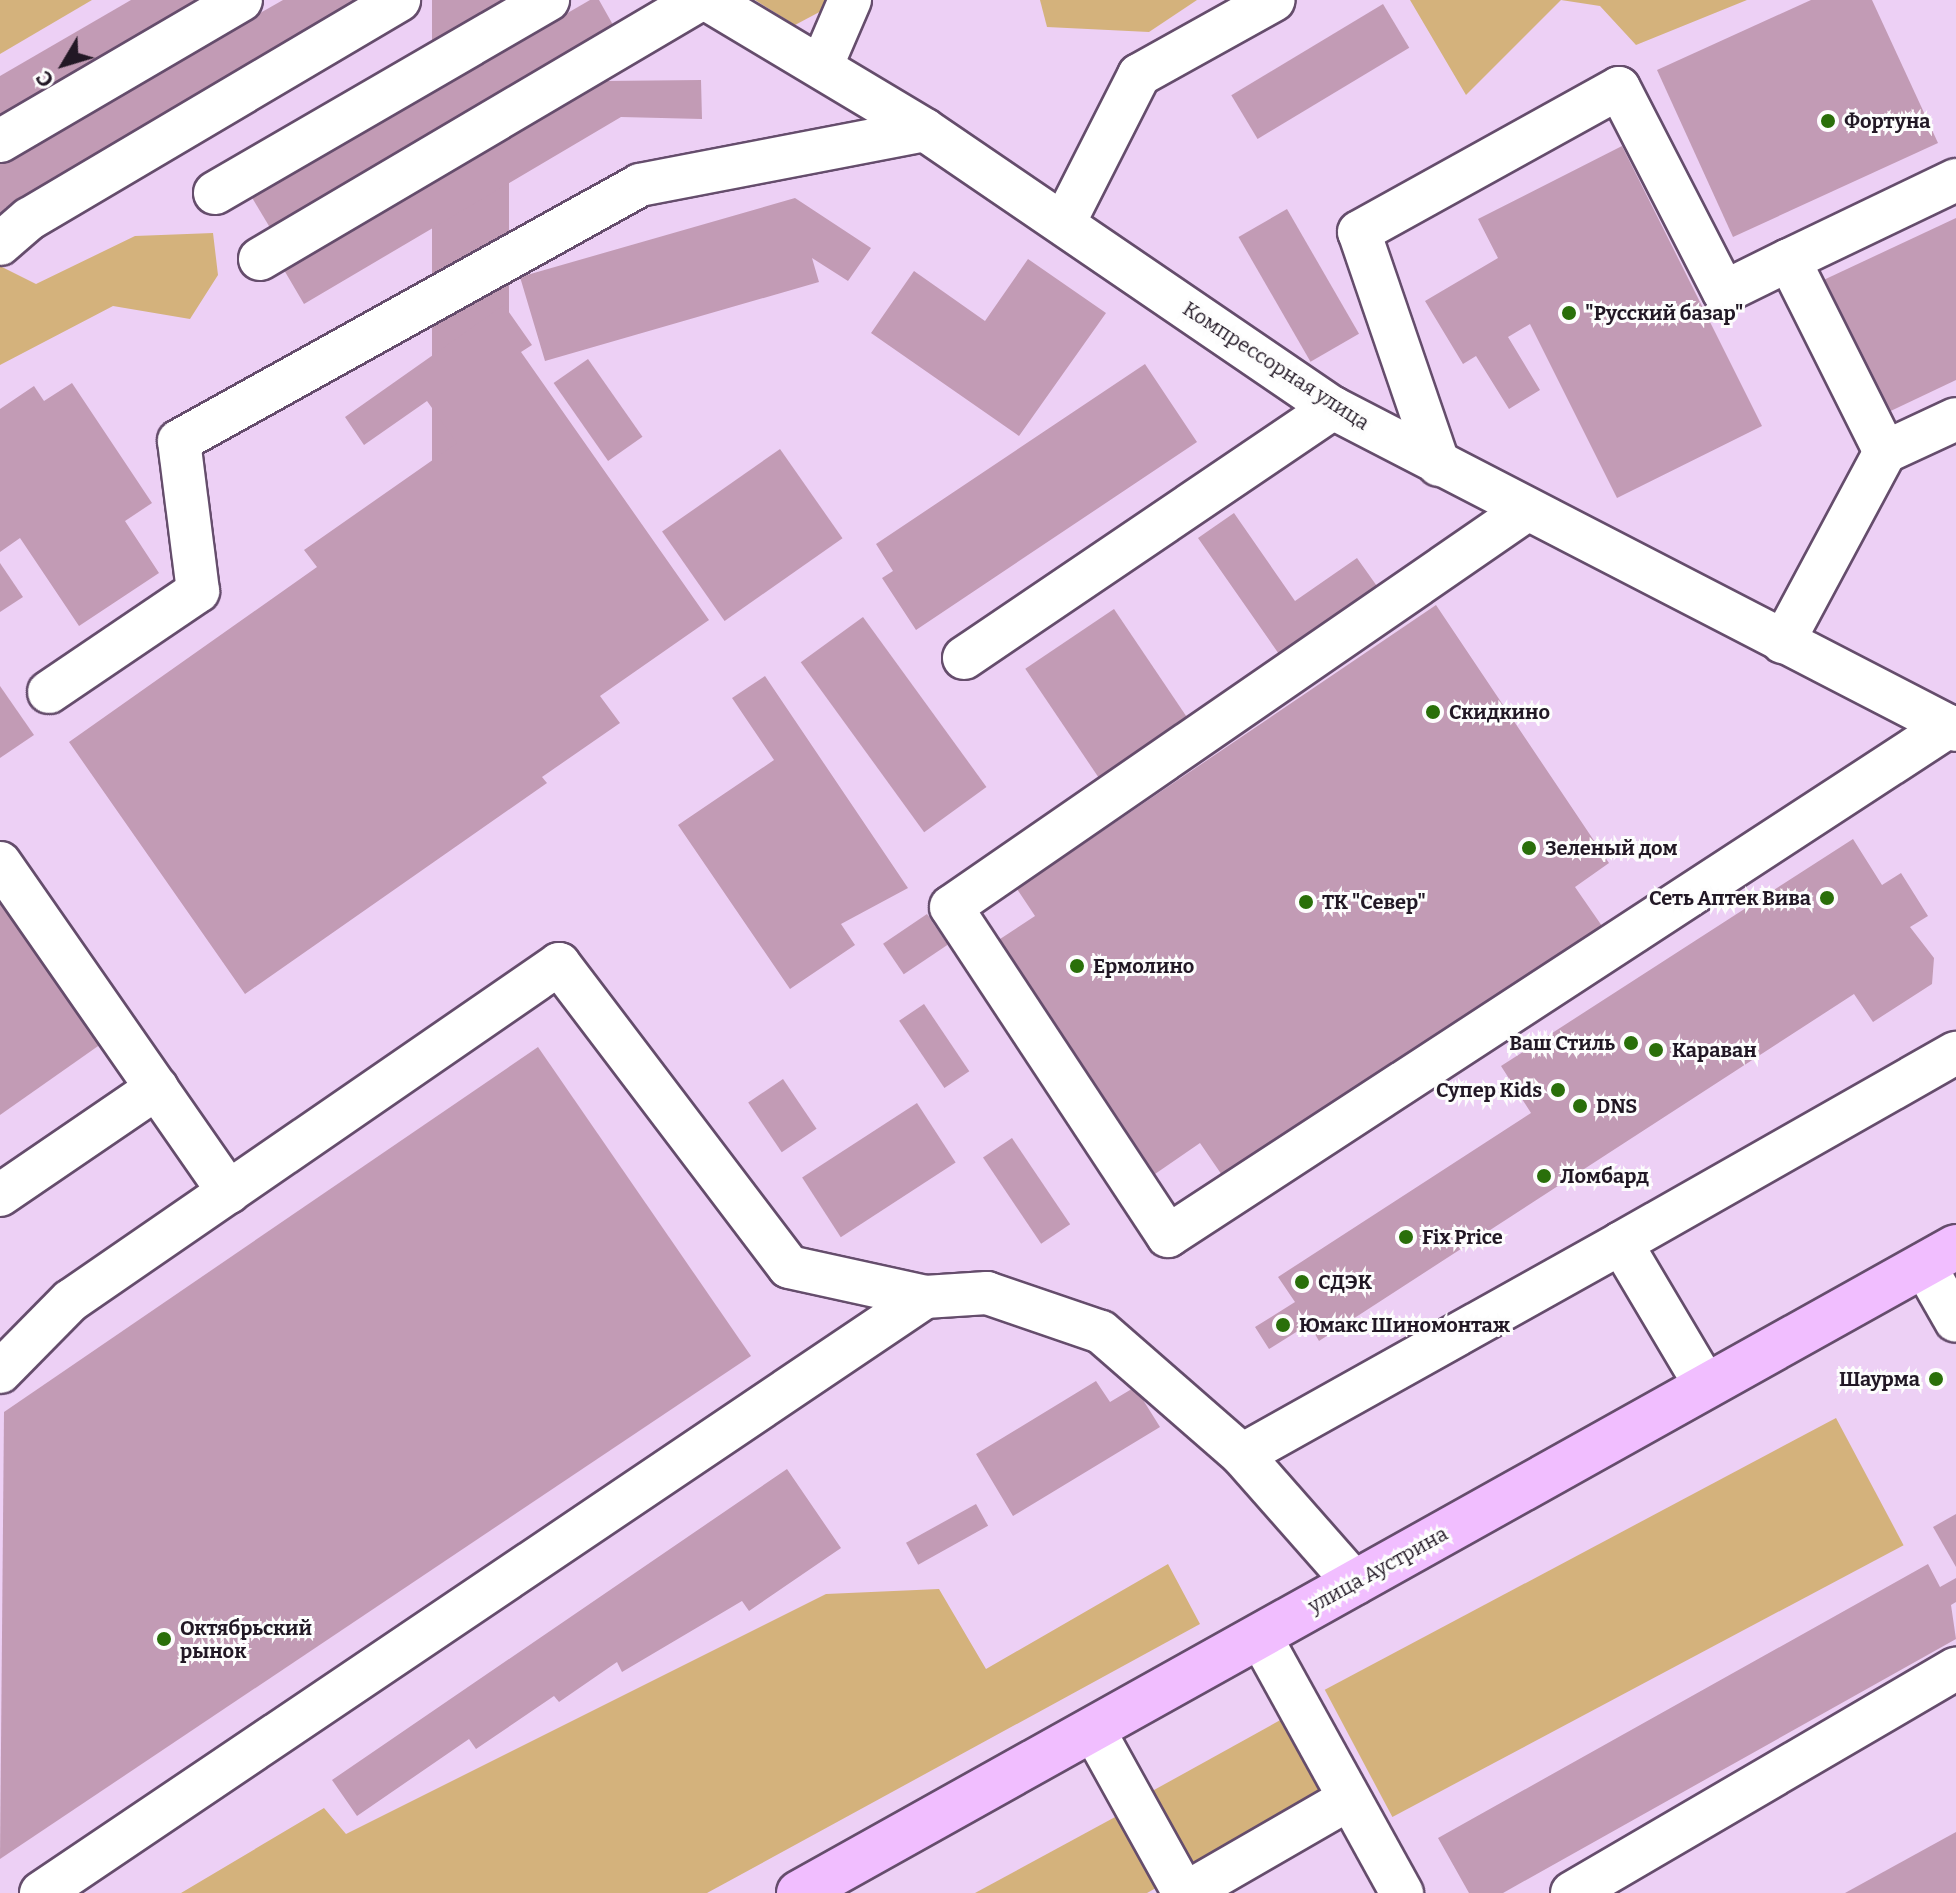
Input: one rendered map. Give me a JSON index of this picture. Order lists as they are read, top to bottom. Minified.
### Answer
{"streets":{"main road":["улица Аустрина"],"street":["Компрессорная улица"]},"places":["Фортуна","\"Русский базар\"","Скидкино","Зеленый дом","Сеть Аптек Вива","ТК \"Север\"","Ермолино","Ваш Стиль","Караван","Супер Kids","DNS","Ломбард","Fix Price","СДЭК","Юмакс Шиномонтаж","Шаурма","Октябрьский рынок"],"north":"bottom left"}
